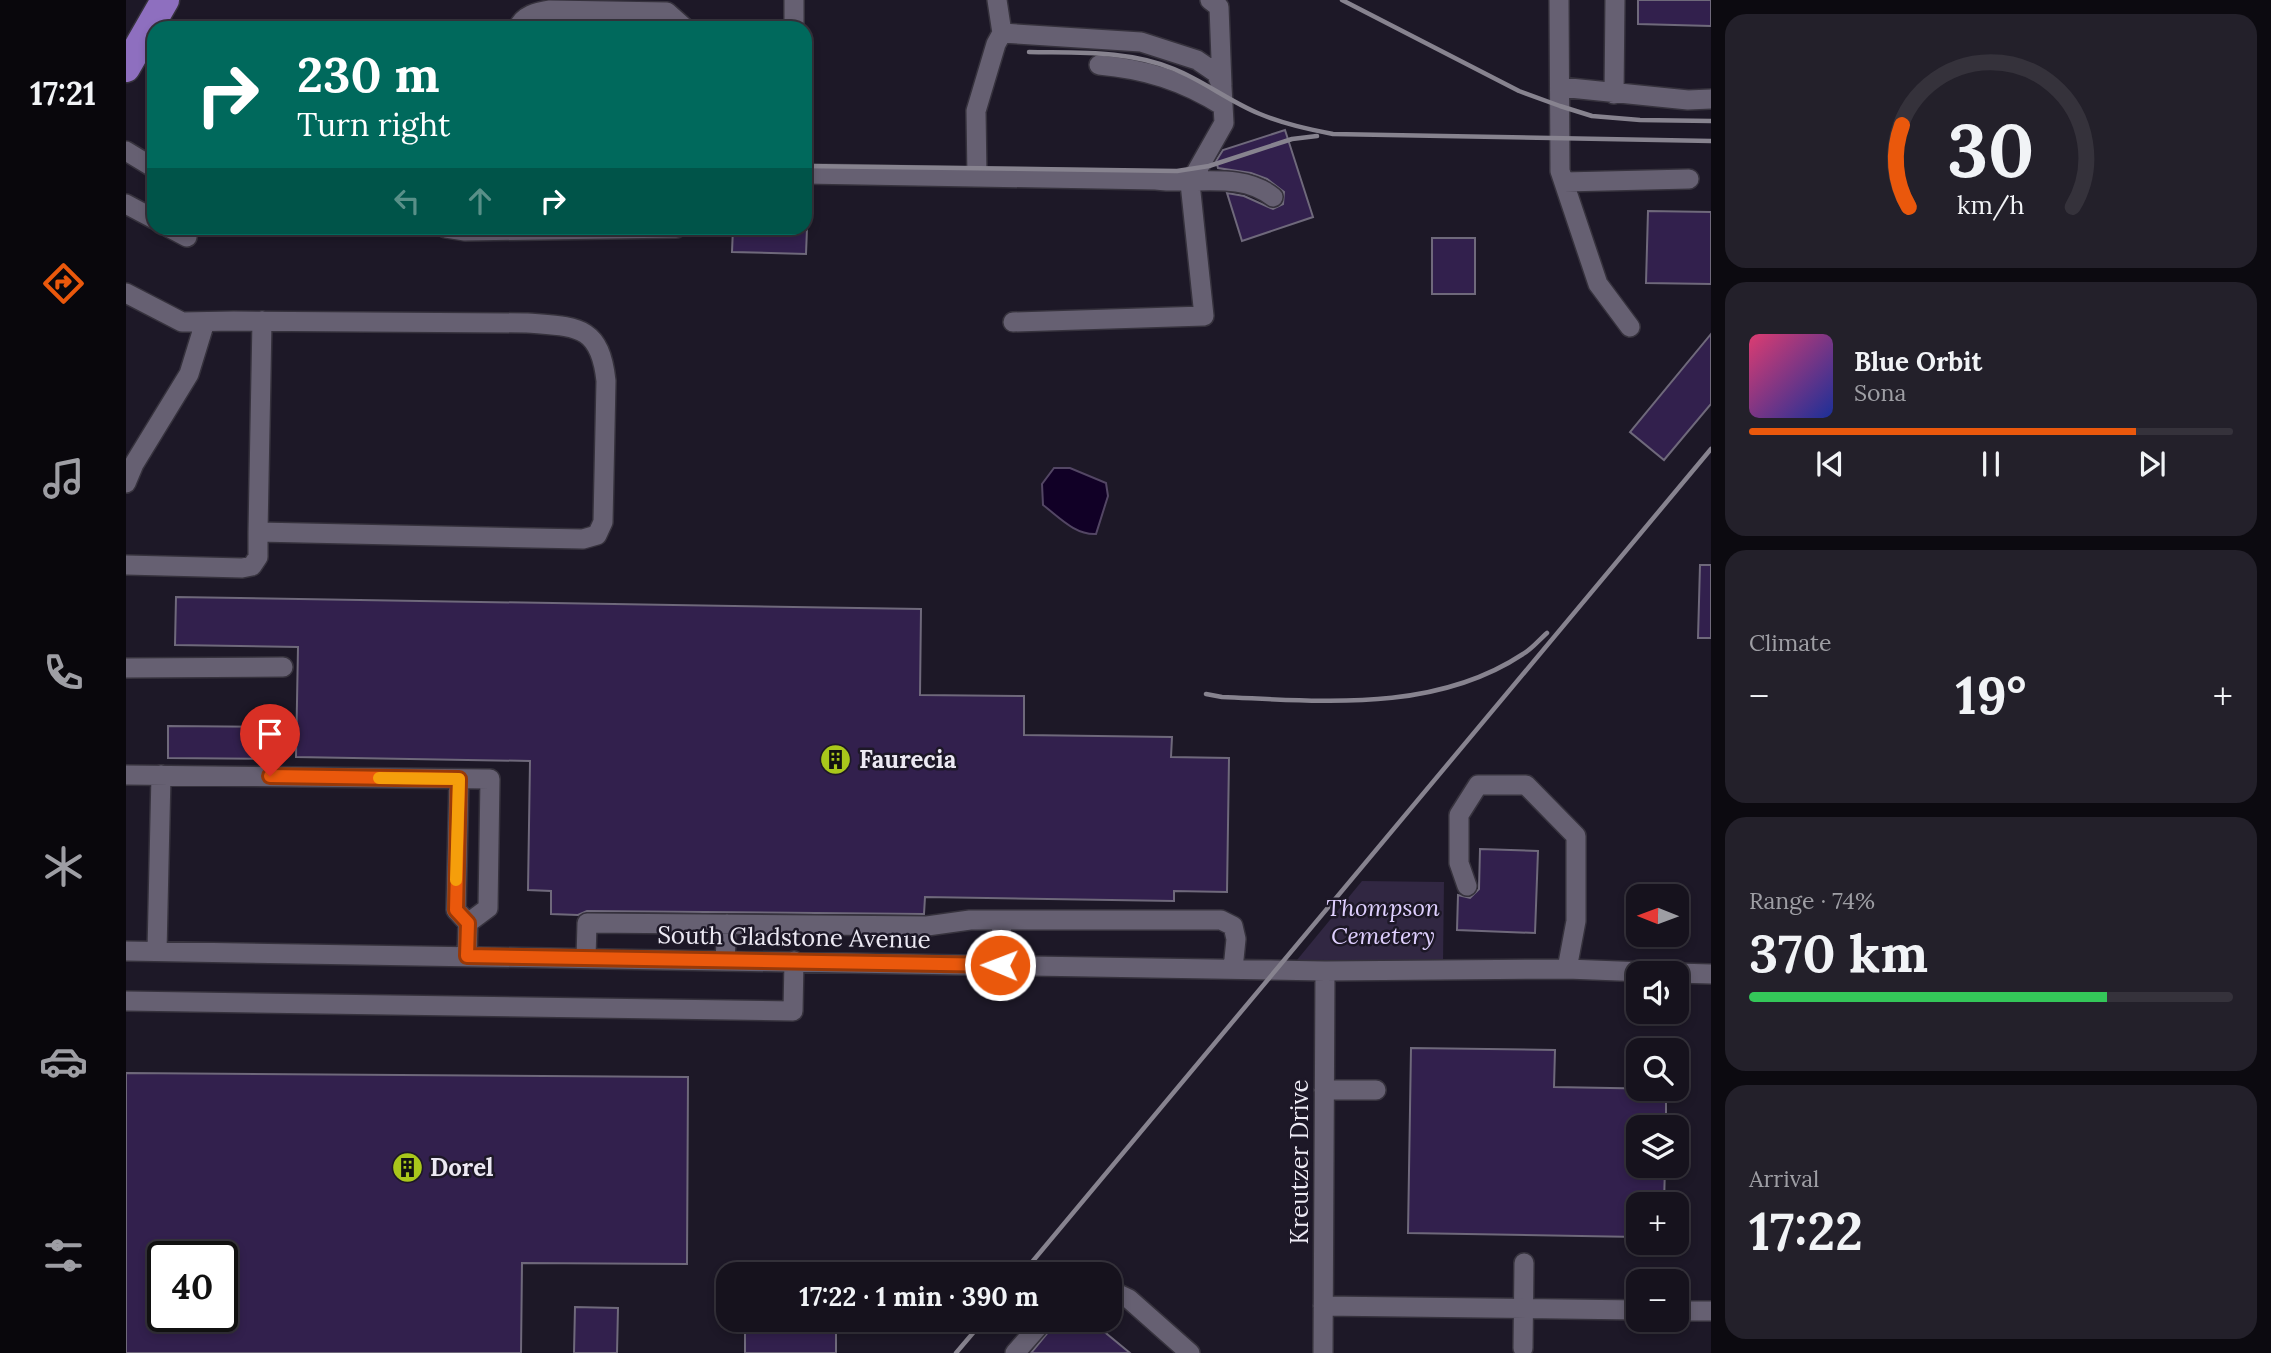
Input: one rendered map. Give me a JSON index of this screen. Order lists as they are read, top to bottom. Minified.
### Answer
{"streets":{"street":["South Gladstone Avenue","Kreutzer Drive"]},"crossings":[["South Gladstone Avenue","Kreutzer Drive"]],"parks":["Thompson Cemetery"],"places":{"building":["Faurecia","Dorel"]},"north":"left","page":{"tabs":"17:21","turn":["230 m","Turn right"],"song":["Blue Orbit","Sona"],"tile":["Climate",["Range · 74%","370 km"],["Arrival","17:22"]],"heat":["−","19°","+"],"map_buttons":["+","−"],"limit":"40","trip":"17:22 · 1 min · 390 m","gauge":["30","km/h"]}}
